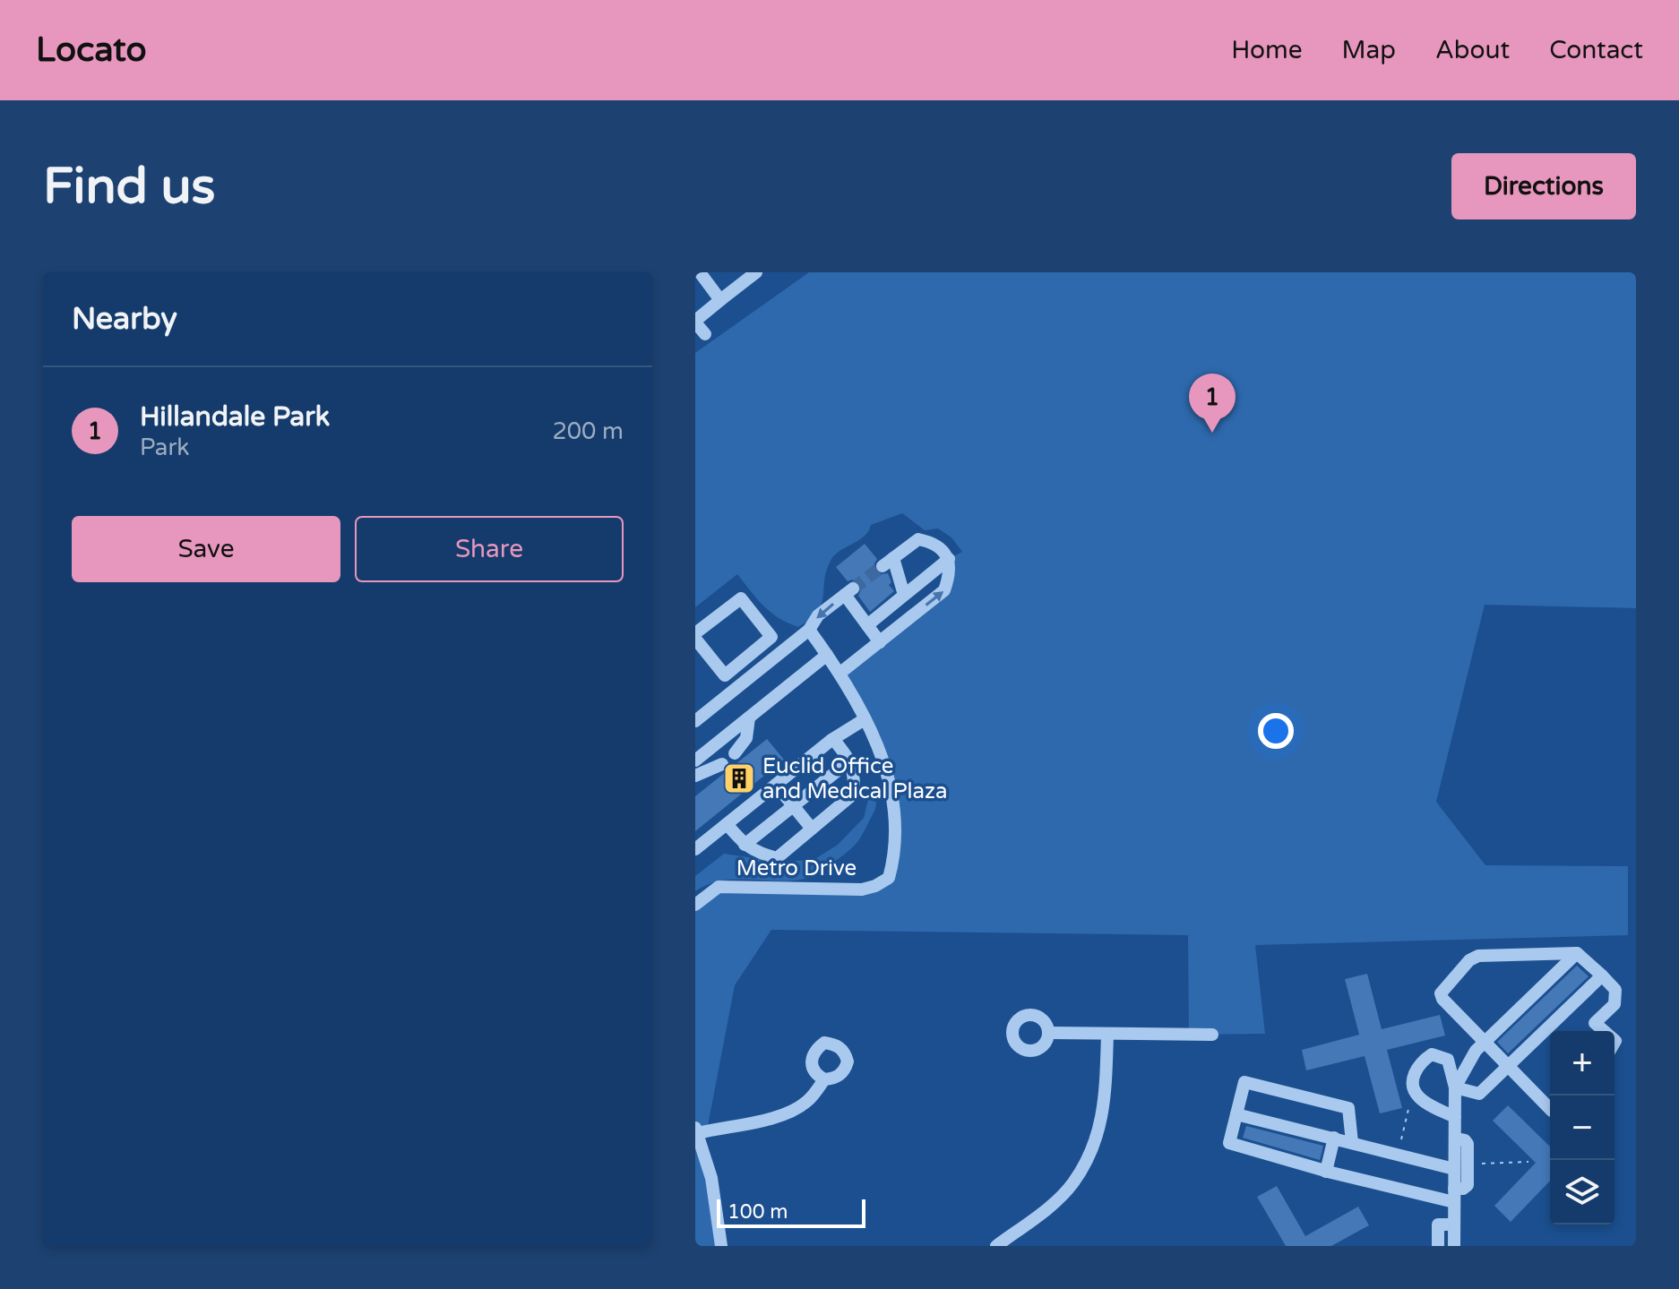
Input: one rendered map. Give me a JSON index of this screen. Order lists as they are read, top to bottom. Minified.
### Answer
{"streets":{"street":["Metro Drive"]},"places":{"building":["Euclid Office and Medical Plaza"]},"scale_bar":"100 m","page":{"header":"Locato","nav":["Home","Map","About","Contact"],"buttons":["Directions",["Save","Share"]],"title":"Find us","heading":"Nearby","list":[{"mark":"1","name":"Hillandale Park","note":"Park","value":"200 m"}],"pins":"1","map_buttons":["+","−"],"scale":"100 m"}}
